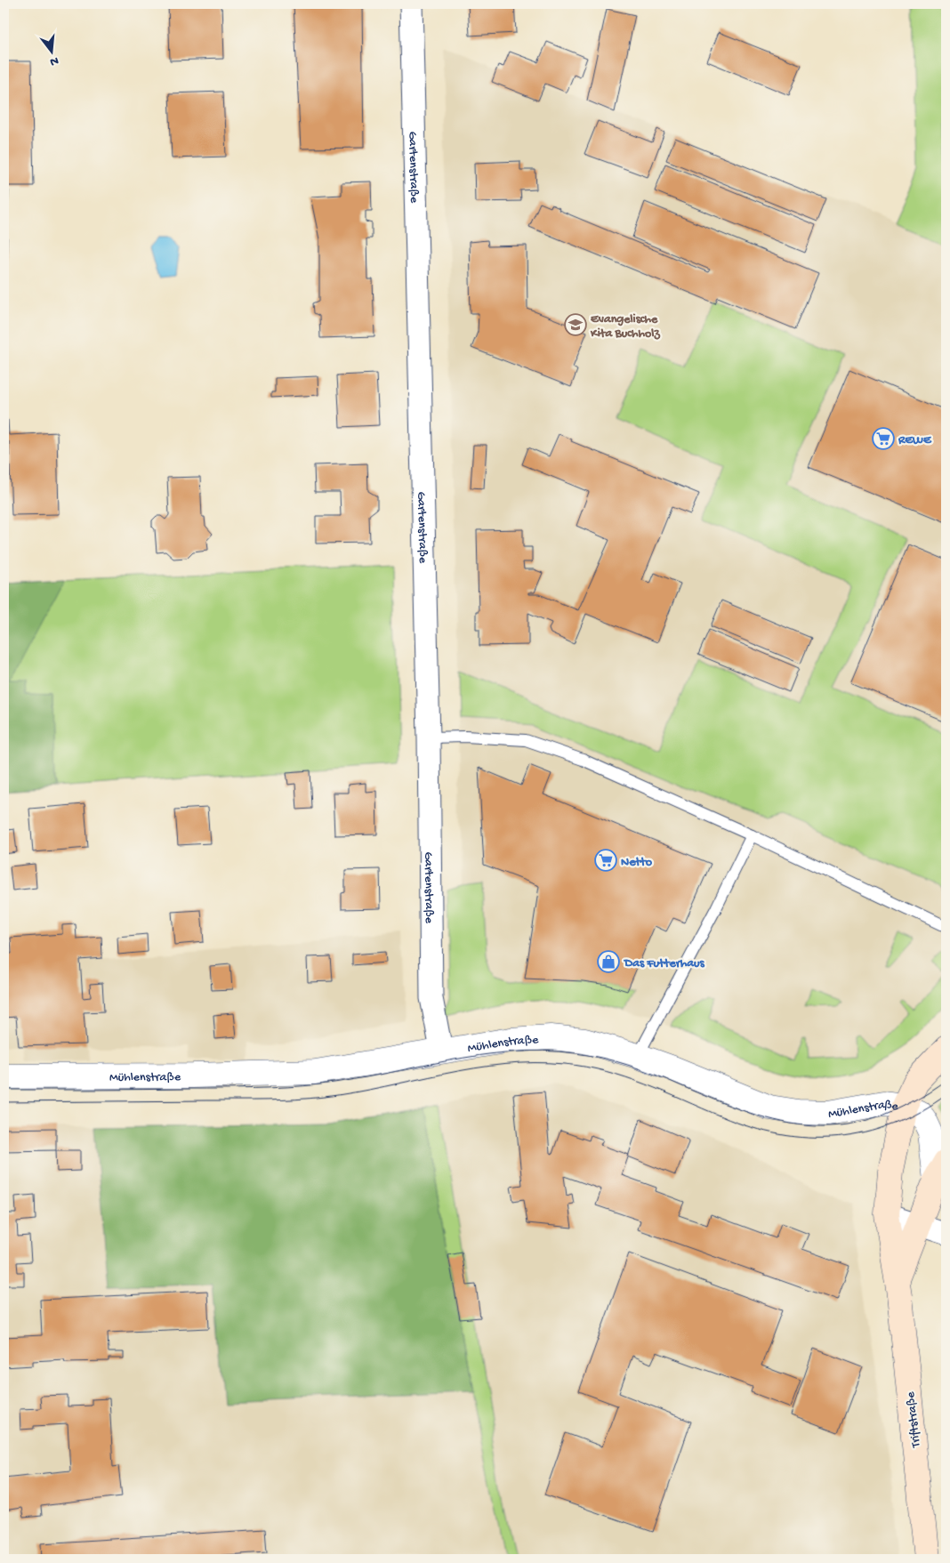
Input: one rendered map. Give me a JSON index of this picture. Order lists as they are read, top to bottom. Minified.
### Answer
{"streets":{"main road":["Triftstraße"],"street":["Gartenstraße","Mühlenstraße"]},"crossings":[["Gartenstraße","Mühlenstraße"],["Mühlenstraße","Triftstraße"]],"places":{"school or university":["Evangelische Kita Buchholz"],"supermarket":["REWE","Netto"],"shop":["Das Futterhaus"]},"north":"bottom"}
